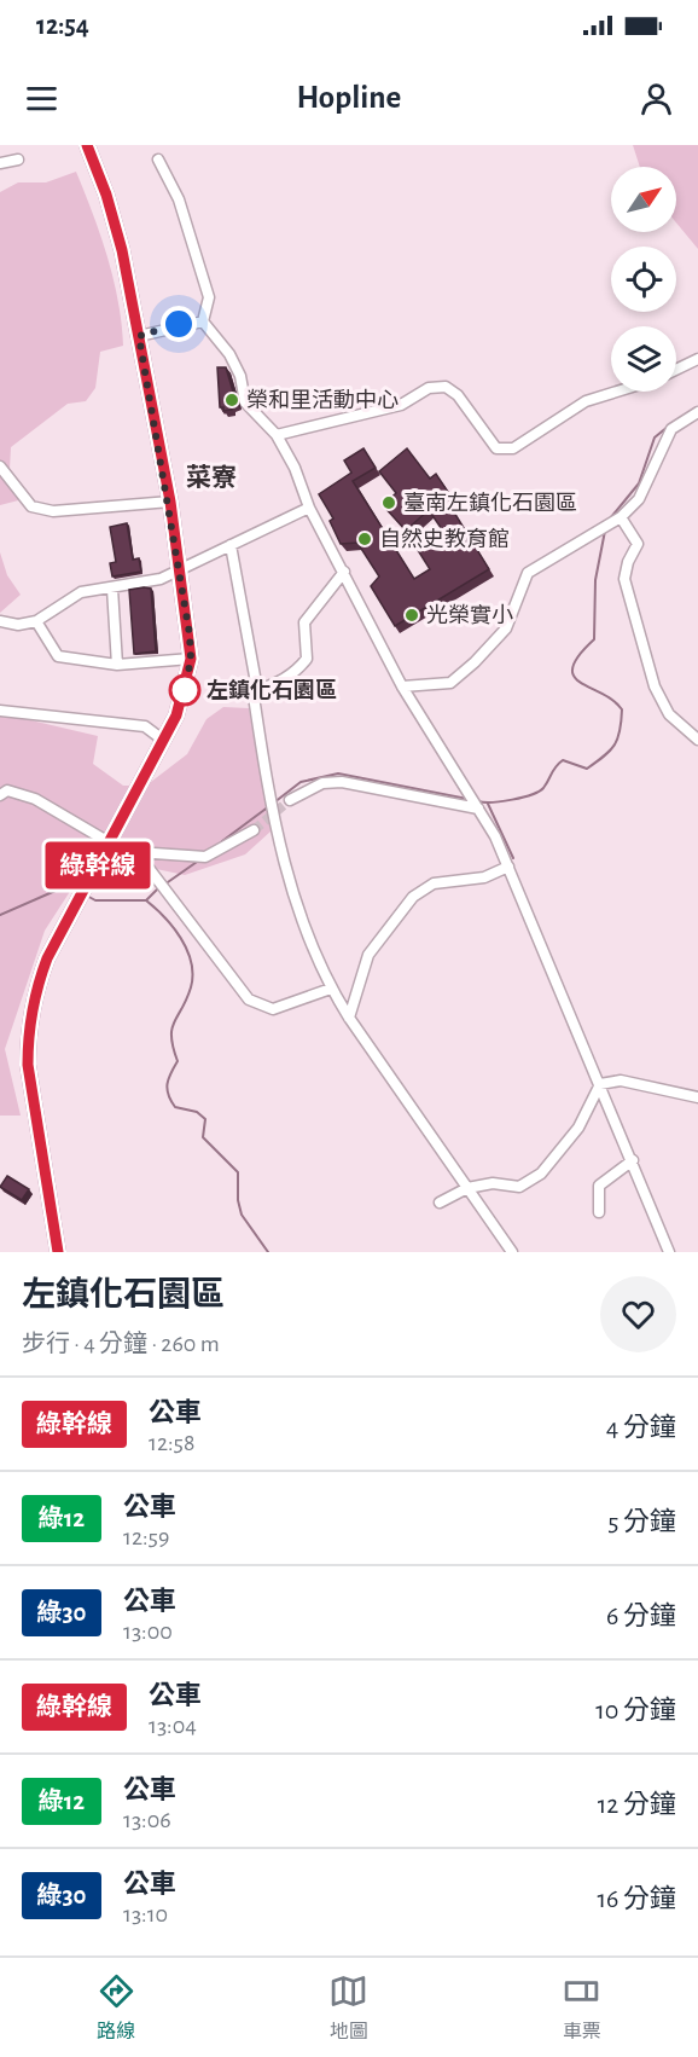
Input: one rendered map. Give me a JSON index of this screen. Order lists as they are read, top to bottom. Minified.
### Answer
{"districts":["菜寮"],"places":["榮和里活動中心","臺南左鎮化石園區","自然史教育館","光榮實小","左鎮化石園區"],"lines":["bus line 綠幹線"],"north":"top right","page":{"status":"12:54","header":"Hopline","on_map":"綠幹線","heading":["左鎮化石園區","步行 · 4 分鐘 · 260 m"],"list":[{"mark":"綠幹線","name":"公車","note":"12:58","value":"4 分鐘"},{"mark":"綠12","name":"公車","note":"12:59","value":"5 分鐘"},{"mark":"綠30","name":"公車","note":"13:00","value":"6 分鐘"},{"mark":"綠幹線","name":"公車","note":"13:04","value":"10 分鐘"},{"mark":"綠12","name":"公車","note":"13:06","value":"12 分鐘"},{"mark":"綠30","name":"公車","note":"13:10","value":"16 分鐘"}],"tabs":["路線","地圖","車票"]}}
